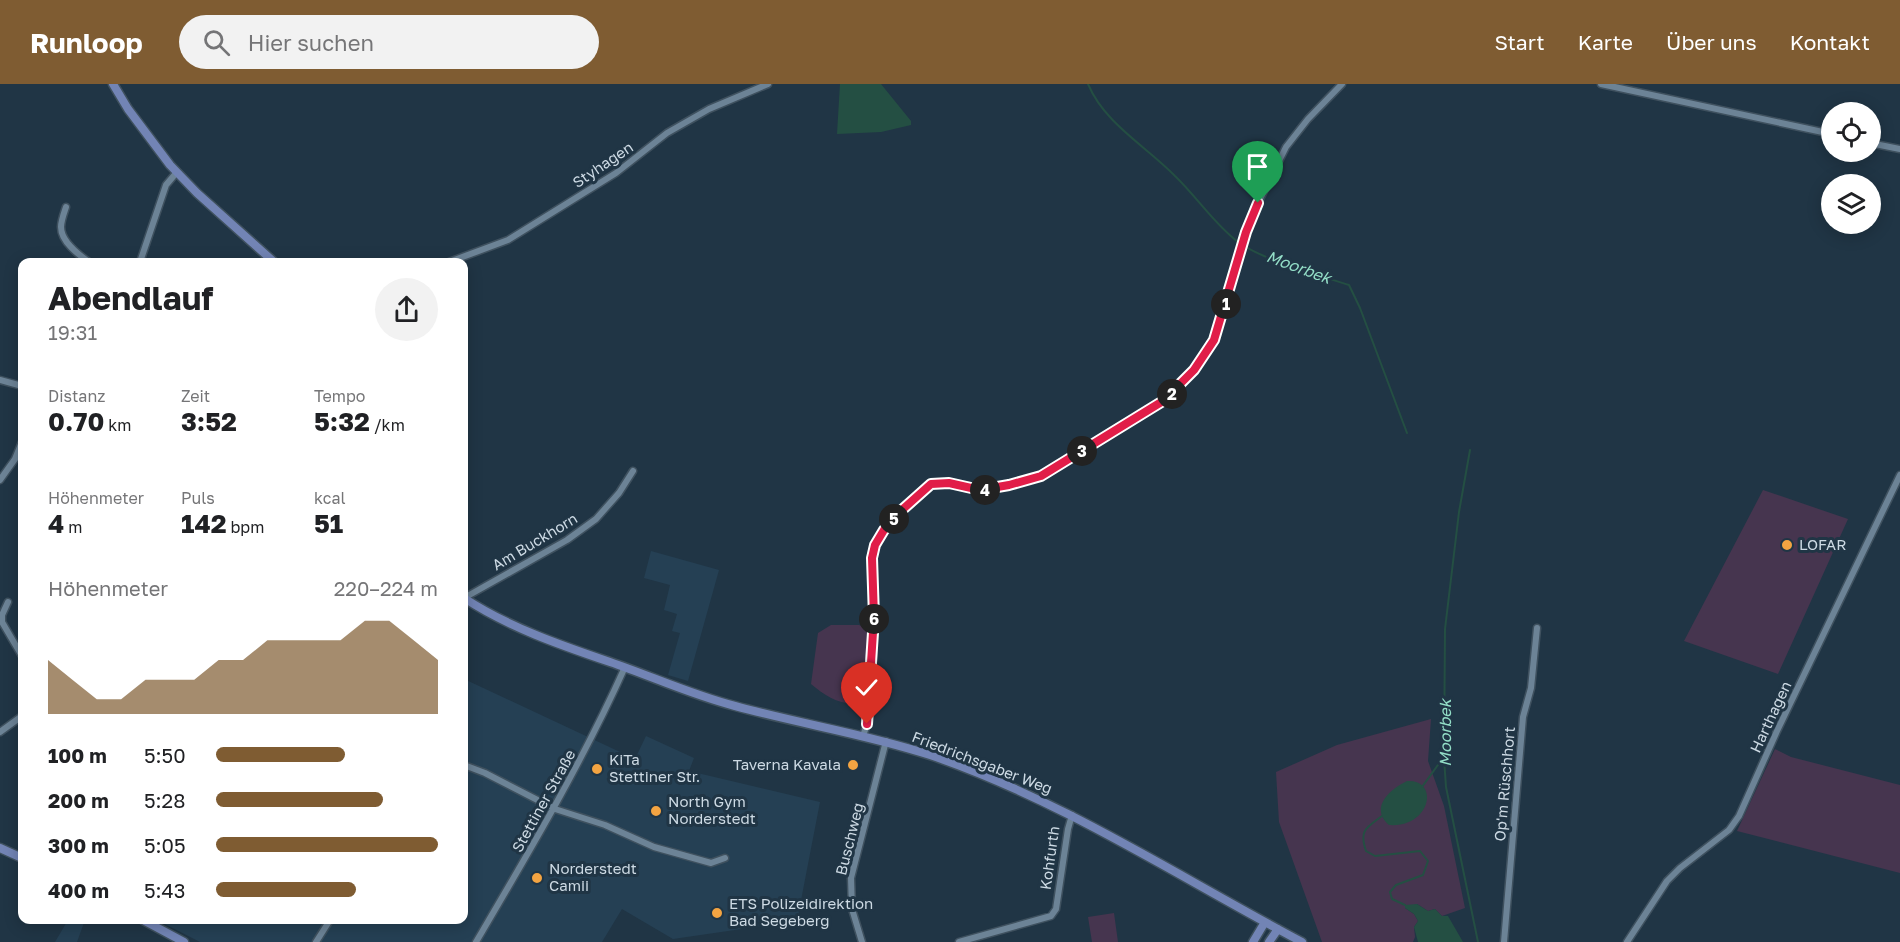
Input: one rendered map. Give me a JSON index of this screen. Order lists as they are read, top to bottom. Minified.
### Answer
{"streets":{"main road":["Friedrichsgaber Weg"],"street":["Styhagen","Am Buckhorn","Harthagen","Op'm Rüschhort","Stettiner Straße","Buschweg","Kohfurth"]},"crossings":[["Friedrichsgaber Weg","Stettiner Straße"],["Friedrichsgaber Weg","Buschweg"],["Friedrichsgaber Weg","Kohfurth"]],"water":["Moorbek"],"places":["LOFAR","Taverna Kavala","KiTa Stettiner Str.","North Gym Norderstedt","Norderstedt Camii","ETS Polizeidirektion Bad Segeberg"],"page":{"header":"Runloop","search":"Hier suchen","nav":["Start","Karte","Über uns","Kontakt"],"heading":["Abendlauf","19:31"],"pins":["1","2","3","4","5","6"],"stats":[["Distanz","0.70 km"],["Zeit","3:52"],["Tempo","5:32 /km"],["Höhenmeter","4 m"],["Puls","142 bpm"],["kcal","51"]],"chart":["Höhenmeter","220–224 m"],"list":[{"name":"100 m","note":"5:50"},{"name":"200 m","note":"5:28"},{"name":"300 m","note":"5:05"},{"name":"400 m","note":"5:43"}]}}
